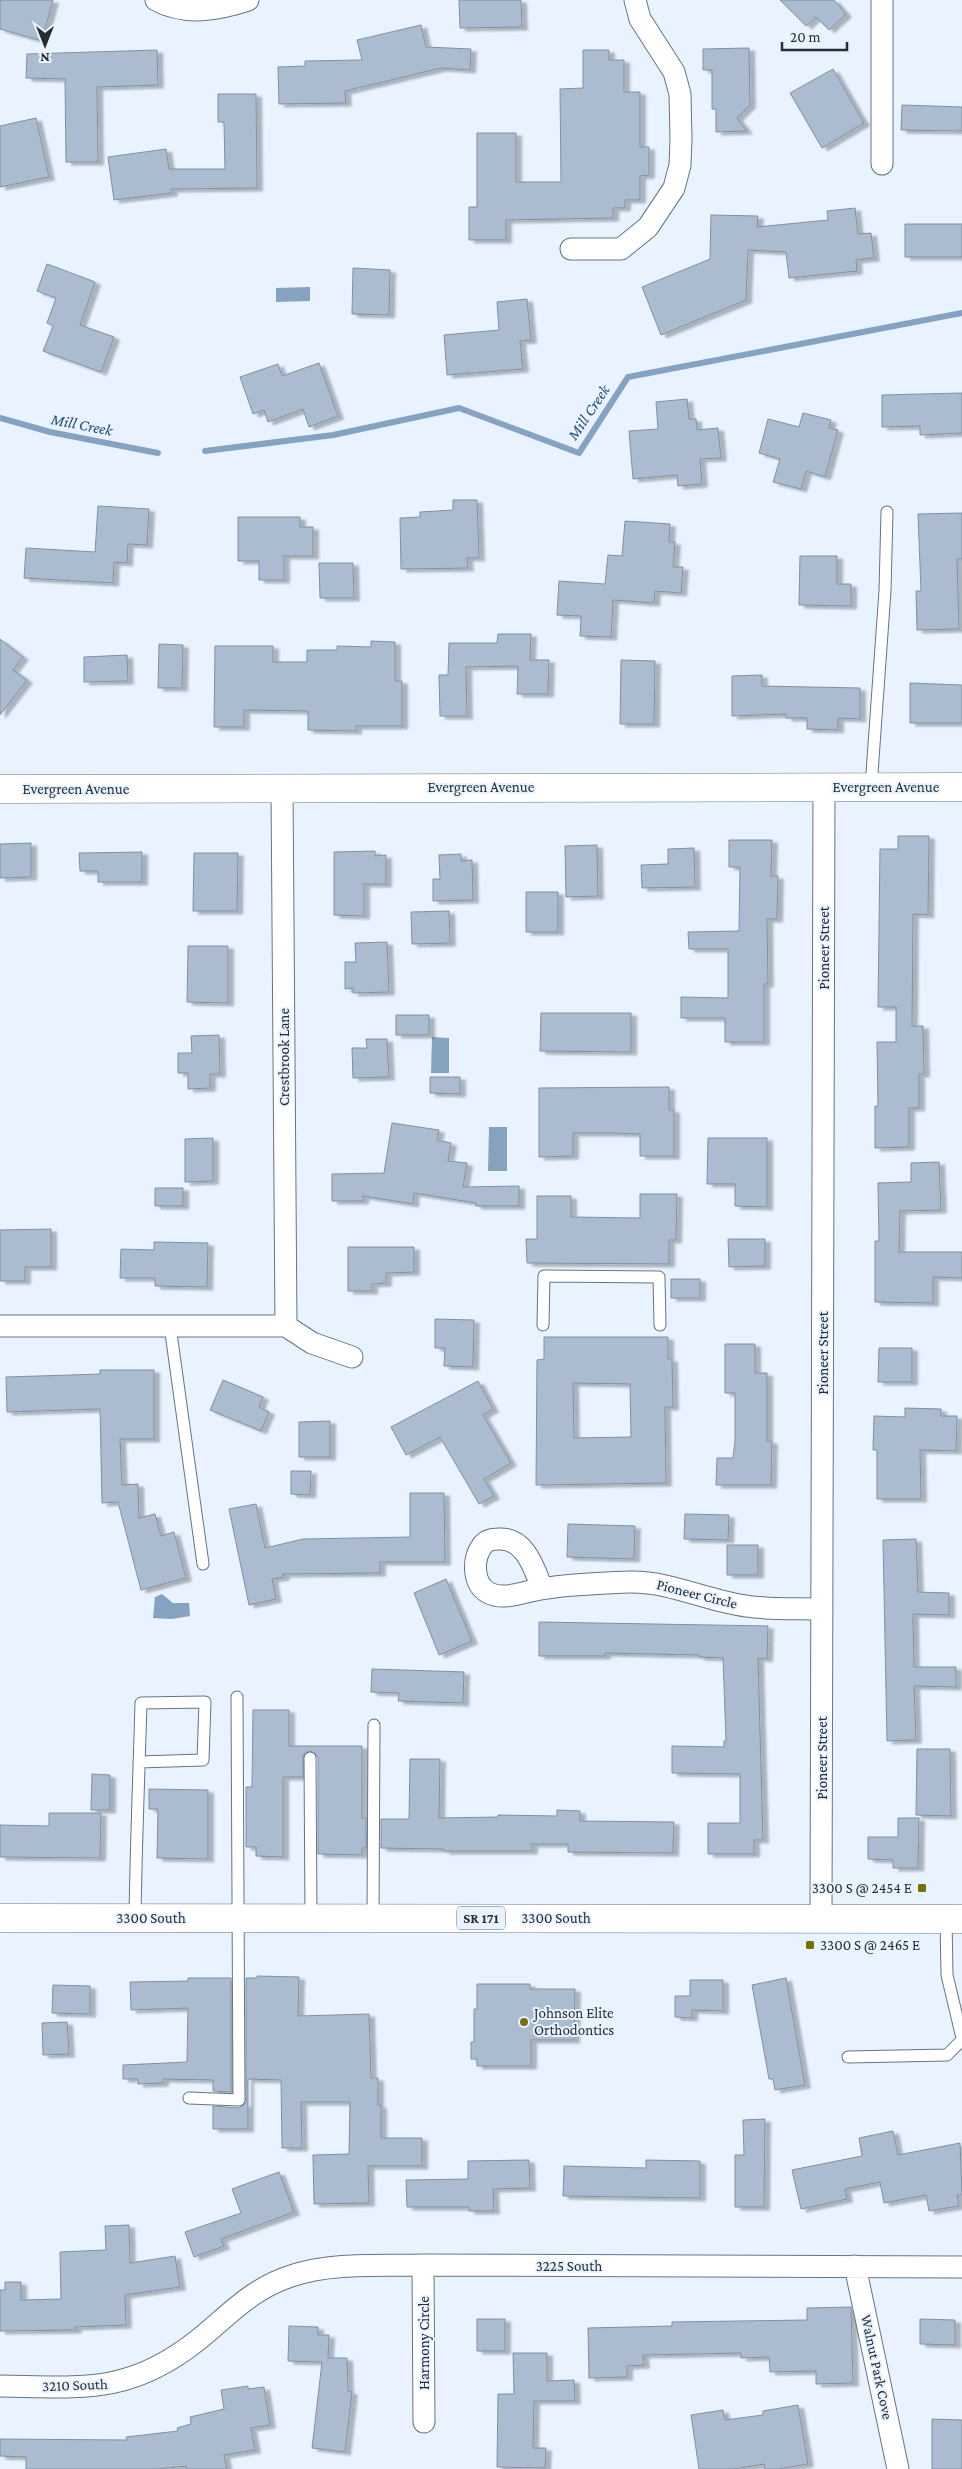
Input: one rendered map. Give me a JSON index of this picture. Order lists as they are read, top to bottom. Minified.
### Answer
{"streets":{"street":["Evergreen Avenue","Pioneer Street","Crestbrook Lane","Pioneer Circle","3300 South","SR 171","3225 South","Harmony Circle","Walnut Park Cove","3210 South"]},"crossings":[["Evergreen Avenue","Pioneer Street"],["Evergreen Avenue","Crestbrook Lane"],["Pioneer Street","Pioneer Circle"],["Pioneer Street","3300 South"],["3225 South","Harmony Circle"],["3225 South","Walnut Park Cove"],["3225 South","3210 South"]],"water":["Mill Creek"],"places":{"transit":["3300 S @ 2454 E","3300 S @ 2465 E"],"other":["Johnson Elite Orthodontics"]},"scale_bar":"20 m","north":"bottom"}
